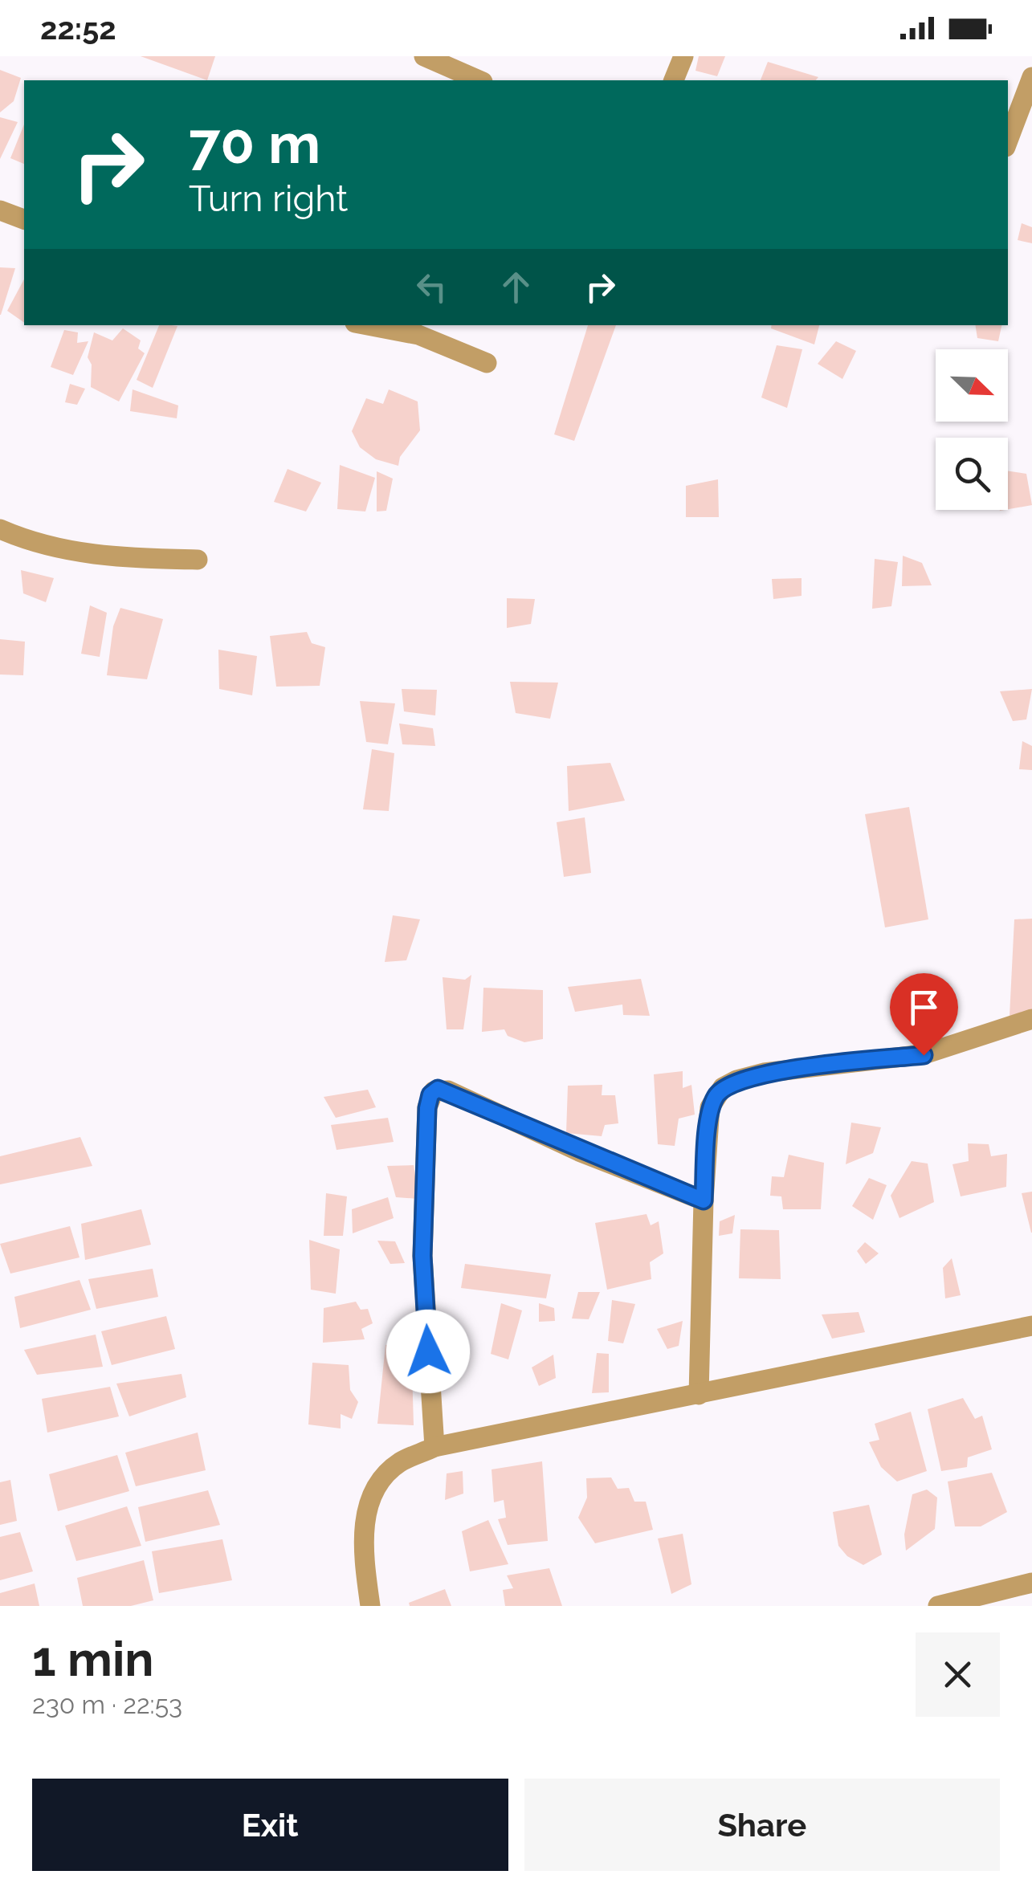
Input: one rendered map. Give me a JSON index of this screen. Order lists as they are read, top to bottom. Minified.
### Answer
{"north":"bottom right","page":{"status":"22:52","turn":["70 m","Turn right"],"heading":["1 min","230 m · 22:53"],"buttons":["Exit","Share"]}}
